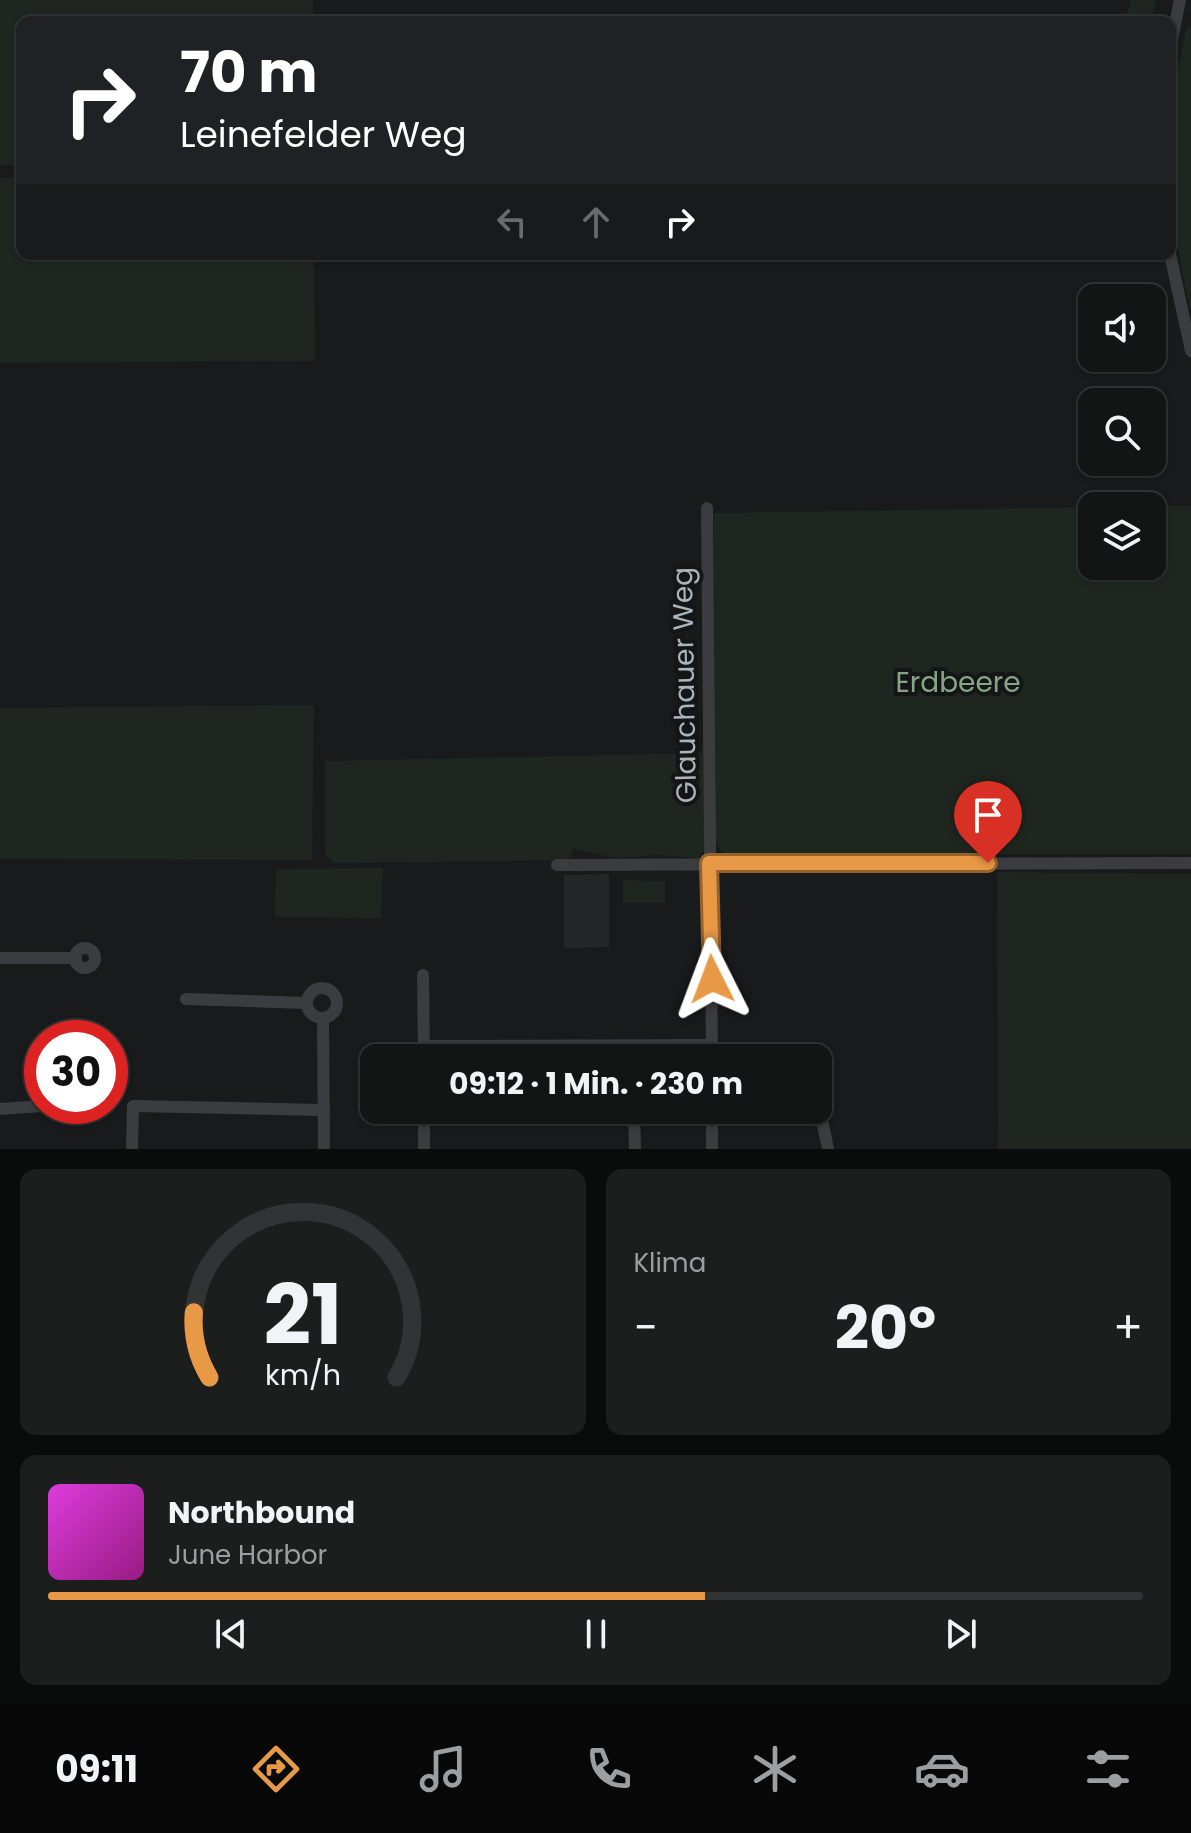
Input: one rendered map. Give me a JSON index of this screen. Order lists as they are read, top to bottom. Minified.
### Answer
{"streets":{"street":["Glauchauer Weg"]},"parks":["Erdbeere"],"page":{"turn":["70 m","Leinefelder Weg"],"limit":"30","trip":"09:12 · 1 Min. · 230 m","tile":"Klima","heat":["−","20°","+"],"song":["Northbound","June Harbor"],"tabs":"09:11","gauge":["21","km/h"]}}
